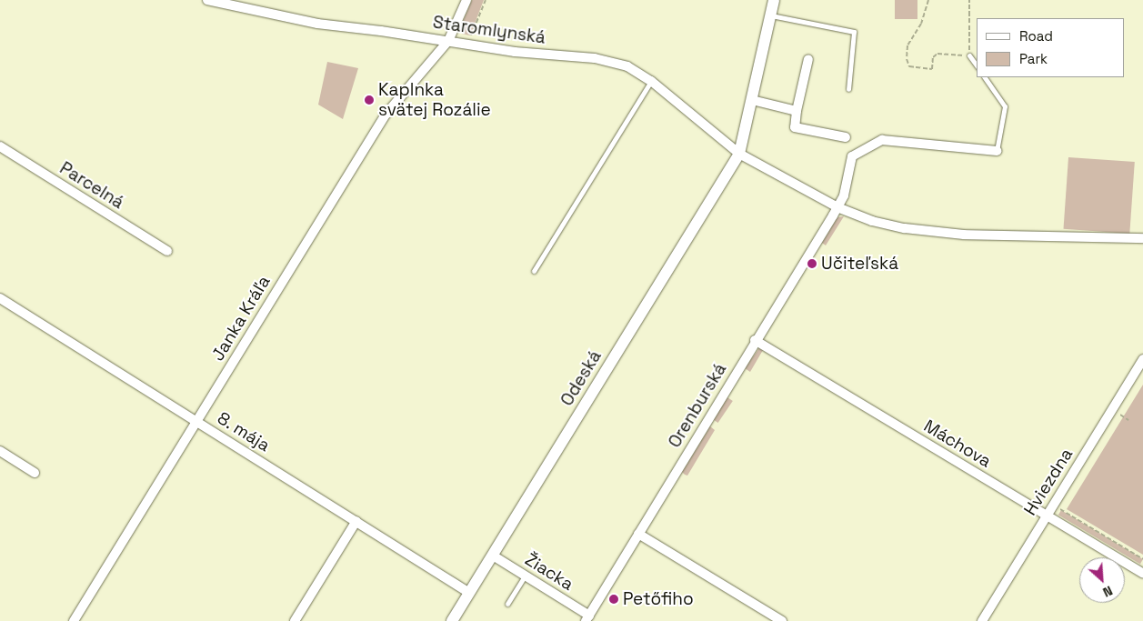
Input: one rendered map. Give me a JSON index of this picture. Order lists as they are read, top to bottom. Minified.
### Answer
{"streets":{"street":["Staromlynská","Parcelná","Janka Kráľa","Odeská","Orenburská","8. mája","Máchova","Hviezdna","Žiacka"]},"crossings":[["Staromlynská","Janka Kráľa"],["Staromlynská","Odeská"],["Janka Kráľa","8. mája"],["Odeská","8. mája"],["Odeská","Žiacka"],["Orenburská","Máchova"],["Orenburská","Žiacka"],["Máchova","Hviezdna"]],"places":["Kaplnka svätej Rozálie","Učiteľská","Petőfiho"],"legend":["Road","Park"],"north":"bottom right"}
